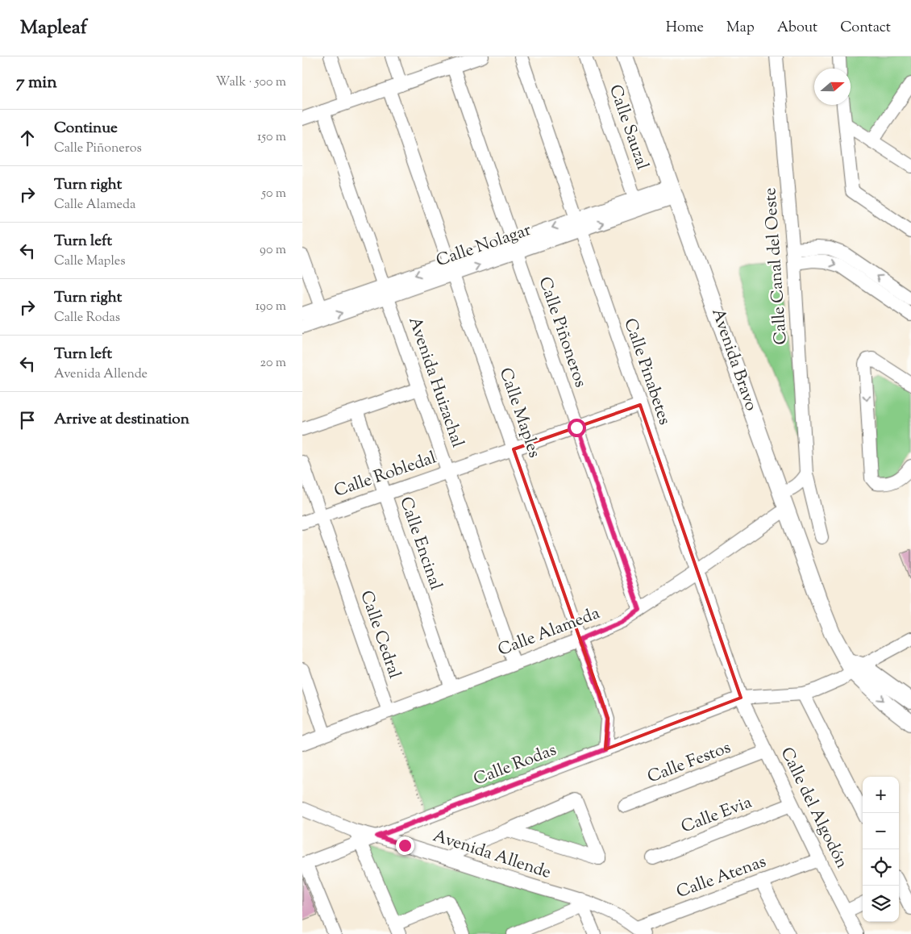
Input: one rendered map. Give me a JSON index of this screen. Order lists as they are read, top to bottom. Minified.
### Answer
{"streets":{"main road":["Avenida Bravo"],"street":["Calle Sauzal","Calle Nolagar","Calle Canal del Oeste","Calle Piñoneros","Calle Pinabetes","Avenida Huizachal","Calle Maples","Calle Robledal","Calle Encinal","Calle Alameda","Calle Cedral","Calle Festos","Calle Rodas","Calle del Algodón","Calle Evia","Avenida Allende","Calle Atenas"]},"crossings":[["Calle Sauzal","Calle Nolagar"],["Calle Nolagar","Calle Piñoneros"],["Calle Nolagar","Avenida Bravo"],["Calle Nolagar","Calle Pinabetes"],["Calle Nolagar","Avenida Huizachal"],["Calle Nolagar","Calle Maples"],["Calle Piñoneros","Calle Robledal"],["Calle Piñoneros","Calle Alameda"],["Avenida Bravo","Calle Alameda"],["Avenida Bravo","Calle Rodas"],["Calle Pinabetes","Calle Robledal"],["Calle Pinabetes","Calle Alameda"],["Calle Pinabetes","Calle Rodas"],["Calle Pinabetes","Calle del Algodón"],["Avenida Huizachal","Calle Robledal"],["Avenida Huizachal","Calle Alameda"],["Calle Maples","Calle Robledal"],["Calle Maples","Calle Alameda"],["Calle Maples","Calle Rodas"],["Calle Robledal","Calle Encinal"],["Calle Robledal","Calle Cedral"],["Calle Encinal","Calle Alameda"],["Calle Alameda","Calle Cedral"],["Calle Festos","Calle del Algodón"],["Calle Rodas","Calle del Algodón"],["Calle Rodas","Avenida Allende"],["Calle del Algodón","Calle Evia"],["Calle del Algodón","Calle Atenas"],["Avenida Allende","Calle Atenas"]],"north":"right","page":{"header":"Mapleaf","nav":["Home","Map","About","Contact"],"heading":["7 min","Walk · 500 m"],"list":[["Continue","Calle Piñoneros","150 m"],["Turn right","Calle Alameda","50 m"],["Turn left","Calle Maples","90 m"],["Turn right","Calle Rodas","190 m"],["Turn left","Avenida Allende","20 m"],"Arrive at destination"],"map_buttons":["+","−"]}}
